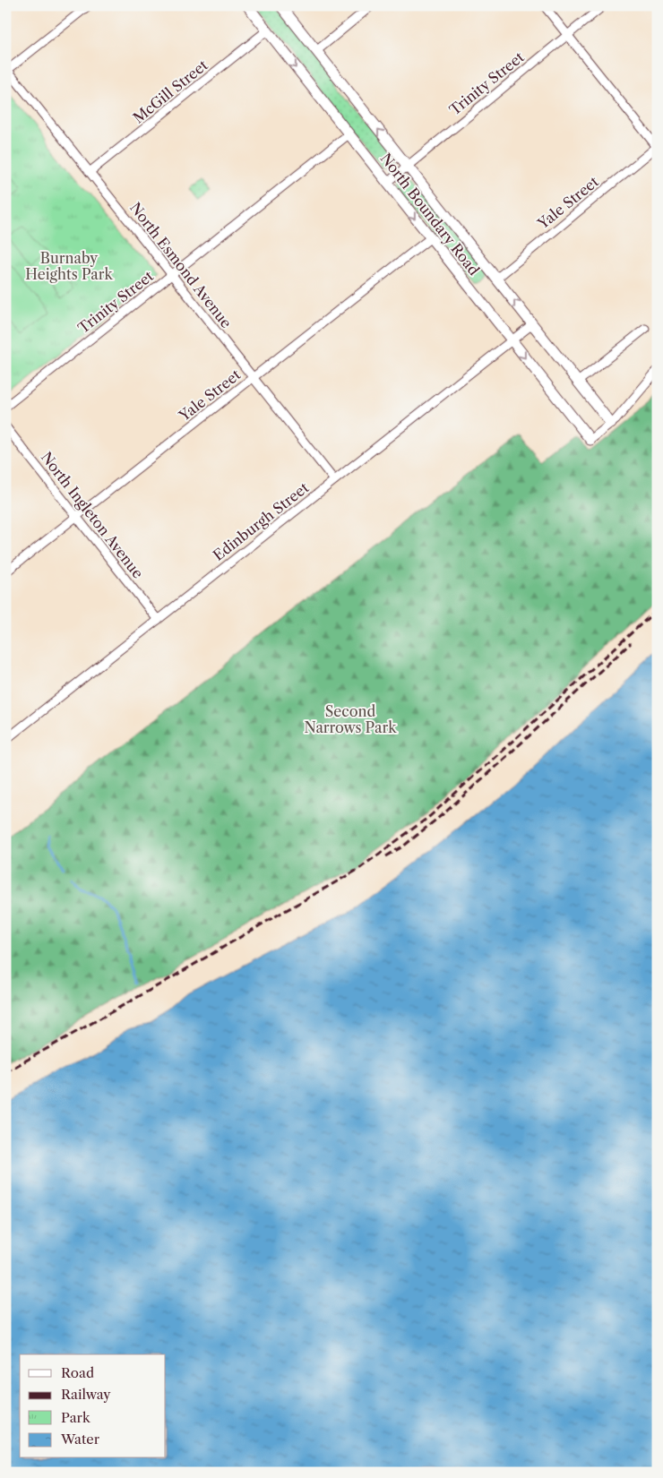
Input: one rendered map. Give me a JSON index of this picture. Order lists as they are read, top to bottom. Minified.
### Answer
{"streets":{"street":["Trinity Street","McGill Street","Yale Street","North Boundary Road","North Esmond Avenue","North Ingleton Avenue","Edinburgh Street"]},"crossings":[["Trinity Street","North Boundary Road"],["Trinity Street","North Esmond Avenue"],["McGill Street","North Boundary Road"],["McGill Street","North Esmond Avenue"],["Yale Street","North Boundary Road"],["Yale Street","North Esmond Avenue"],["Yale Street","North Ingleton Avenue"],["North Boundary Road","Edinburgh Street"],["North Esmond Avenue","Edinburgh Street"],["North Ingleton Avenue","Edinburgh Street"]],"parks":["Burnaby Heights Park","Second Narrows Park"],"legend":["Road","Railway","Park","Water"]}
